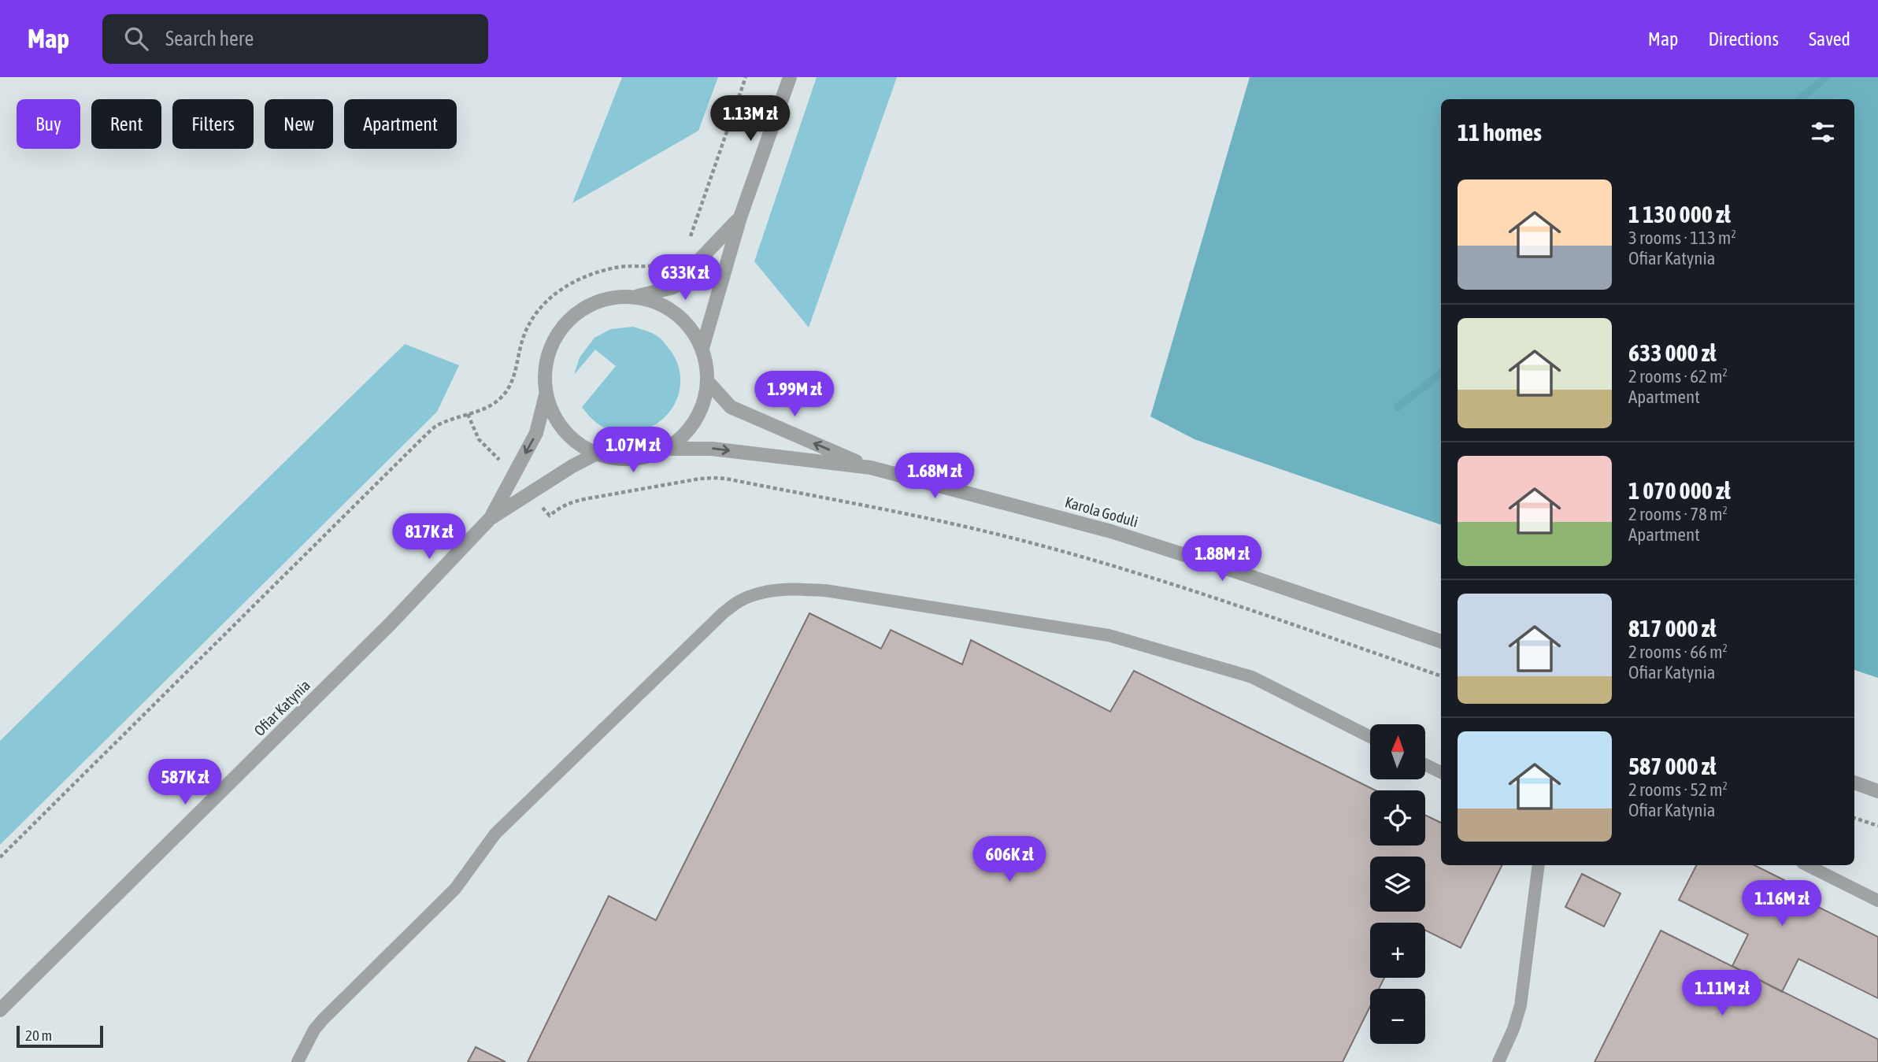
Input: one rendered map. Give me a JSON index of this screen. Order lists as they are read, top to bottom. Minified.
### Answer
{"streets":{"street":["Karola Goduli","Ofiar Katynia"]},"crossings":[["Karola Goduli","Ofiar Katynia"]],"scale_bar":"20 m","north":"top","page":{"header":"Map","search":"Search here","nav":["Map","Directions","Saved"],"price":["1.13M zł","633K zł","1.99M zł","1.07M zł","1.68M zł","817K zł","1.88M zł","587K zł","606K zł","1.16M zł","1.11M zł"],"chip":["Buy","Rent","Filters","New","Apartment"],"heading":"11 homes","list":[{"name":"1 130 000 zł","note":"3 rooms · 113 m² · Ofiar Katynia"},{"name":"633 000 zł","note":"2 rooms · 62 m² · Apartment"},{"name":"1 070 000 zł","note":"2 rooms · 78 m² · Apartment"},{"name":"817 000 zł","note":"2 rooms · 66 m² · Ofiar Katynia"},{"name":"587 000 zł","note":"2 rooms · 52 m² · Ofiar Katynia"}],"map_buttons":["+","−"],"scale":"20 m"}}
